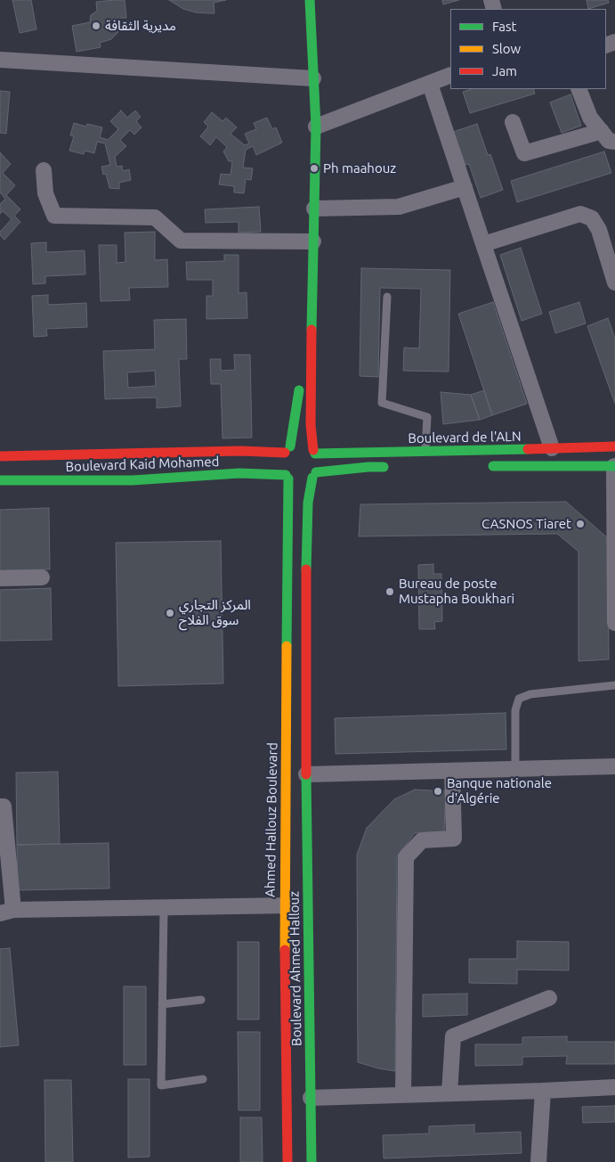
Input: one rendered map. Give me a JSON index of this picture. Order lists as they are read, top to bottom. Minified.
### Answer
{"streets":{"main road":["Boulevard de l'ALN","Boulevard Kaid Mohamed","Ahmed Hallouz Boulevard","Boulevard Ahmed Hallouz"]},"crossings":[["Boulevard de l'ALN","Boulevard Kaid Mohamed"],["Boulevard de l'ALN","Ahmed Hallouz Boulevard"],["Boulevard Kaid Mohamed","Ahmed Hallouz Boulevard"]],"places":["مديرية الثقافة","Ph maahouz","CASNOS Tiaret","Bureau de poste Mustapha Boukhari","المركز التجاري سوق الفلاح","Banque nationale d'Algérie"],"legend":["Fast","Slow","Jam"]}
